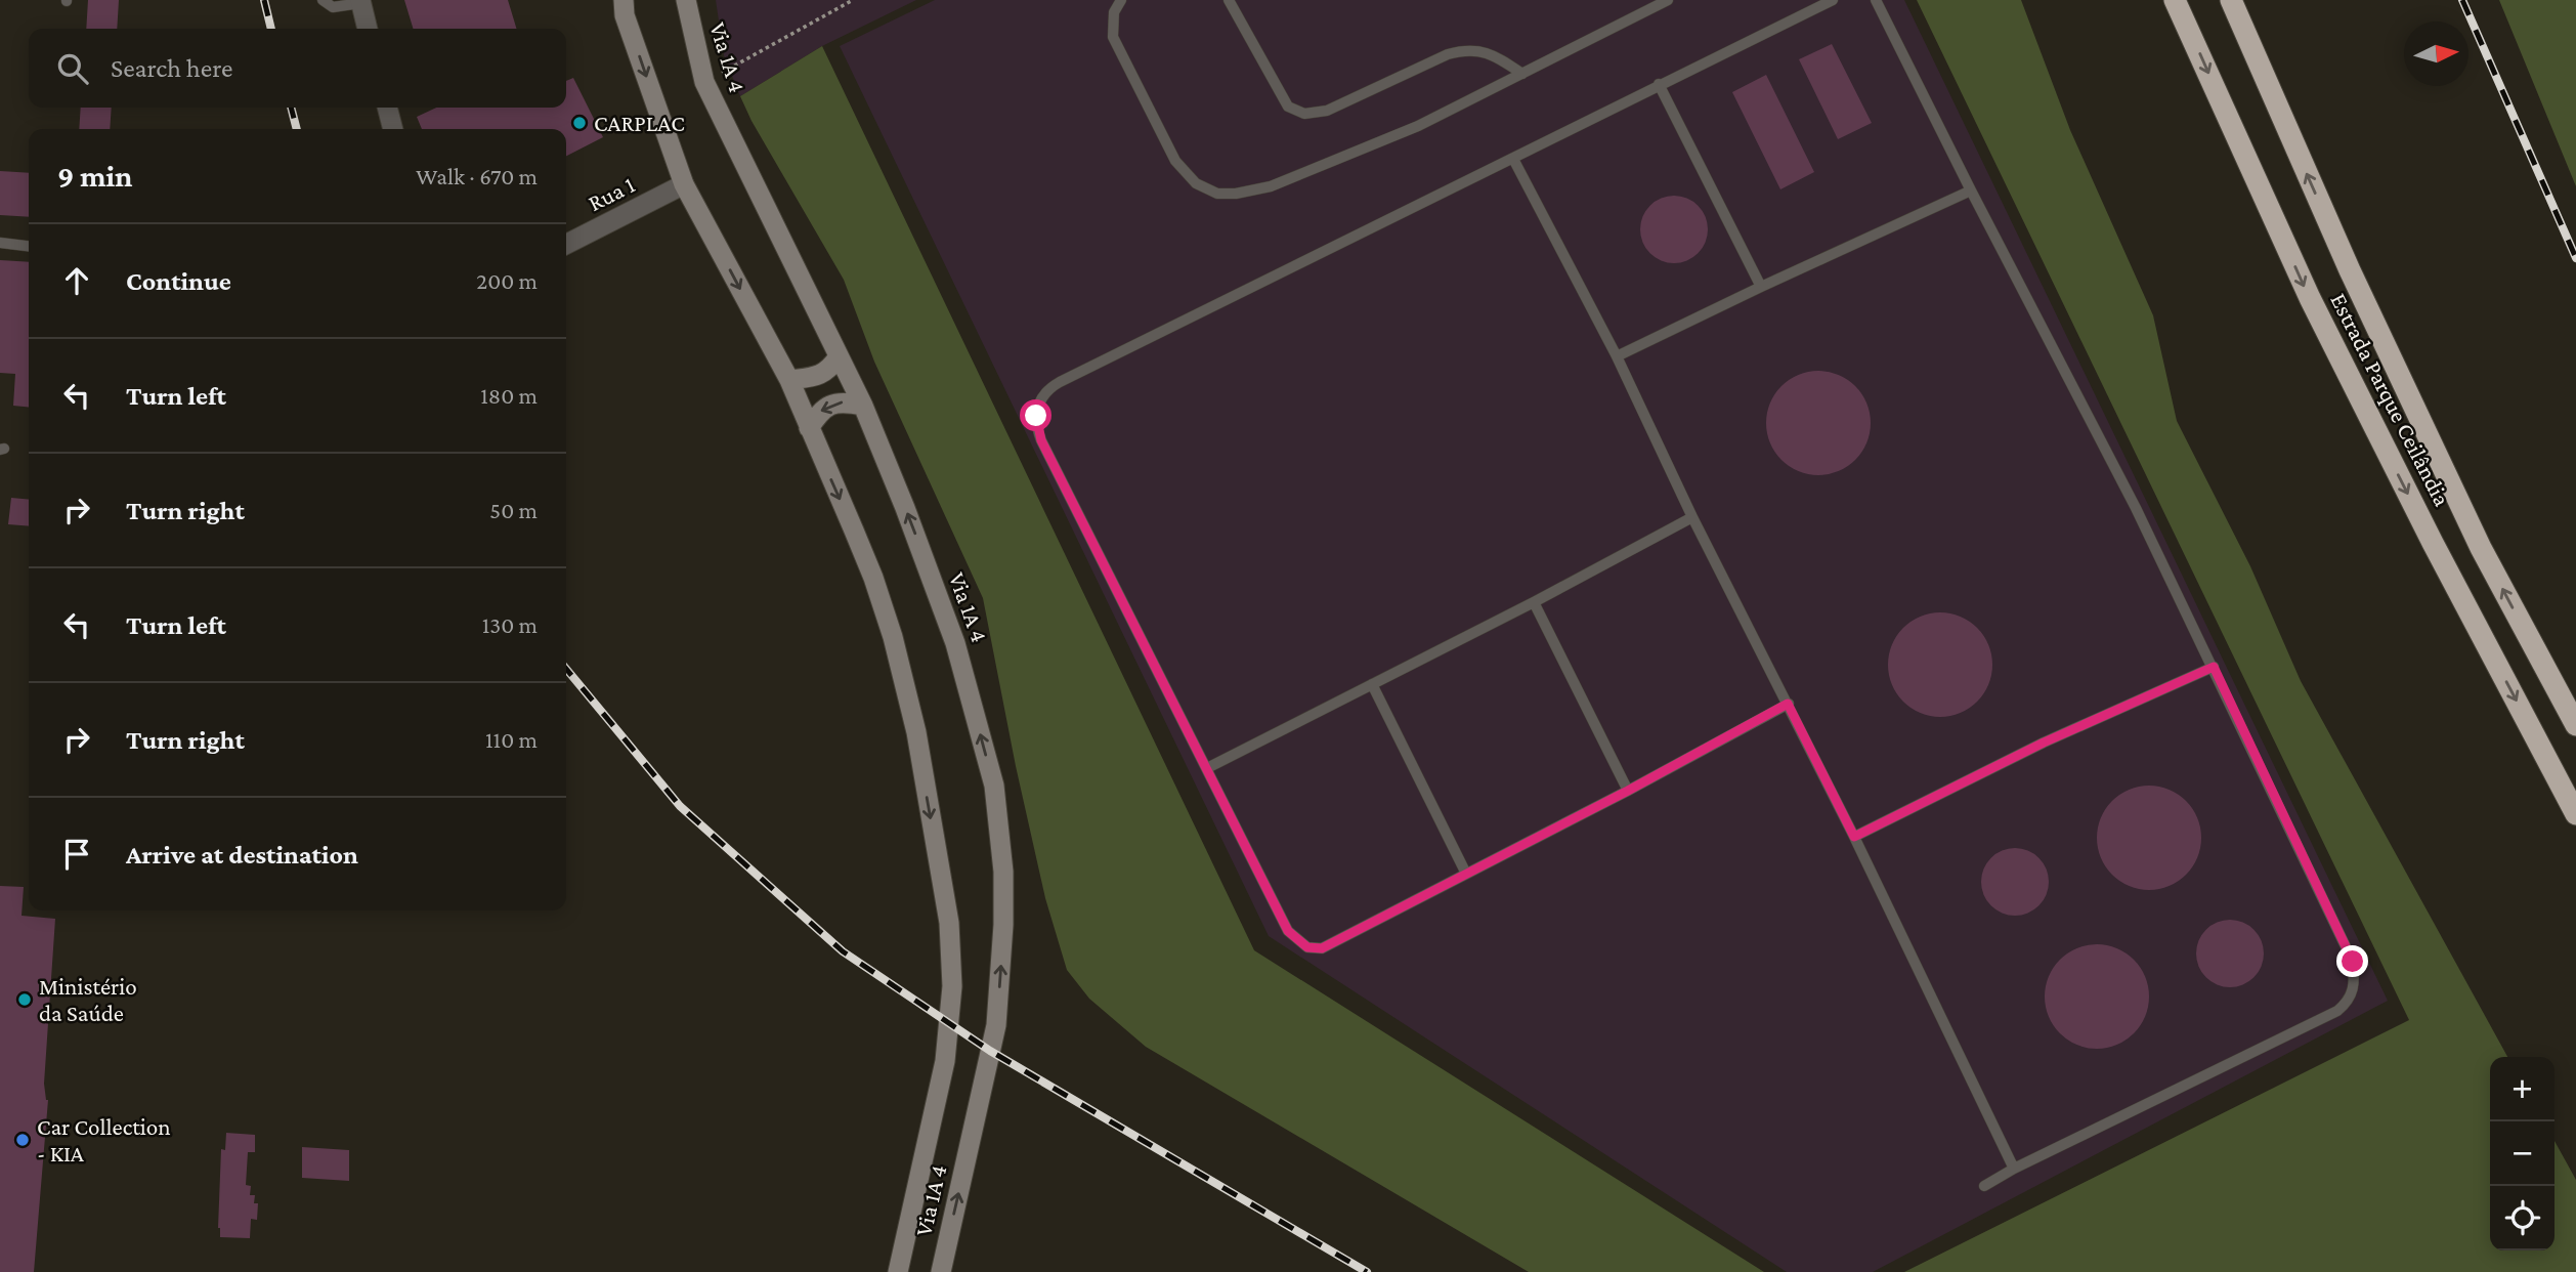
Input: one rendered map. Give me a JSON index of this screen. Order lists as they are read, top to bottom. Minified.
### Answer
{"streets":{"highway":["Estrada Parque Ceilândia"],"main road":["Via 1A 4"],"street":["Rua 1"]},"crossings":[["Via 1A 4","Rua 1"]],"places":["CARPLAC","Ministério da Saúde","Car Collection - KIA"],"north":"right","page":{"search":"Search here","heading":["9 min","Walk · 670 m"],"list":[["Continue","200 m"],["Turn left","180 m"],["Turn right","50 m"],["Turn left","130 m"],["Turn right","110 m"],"Arrive at destination"],"map_buttons":["+","−"]}}
